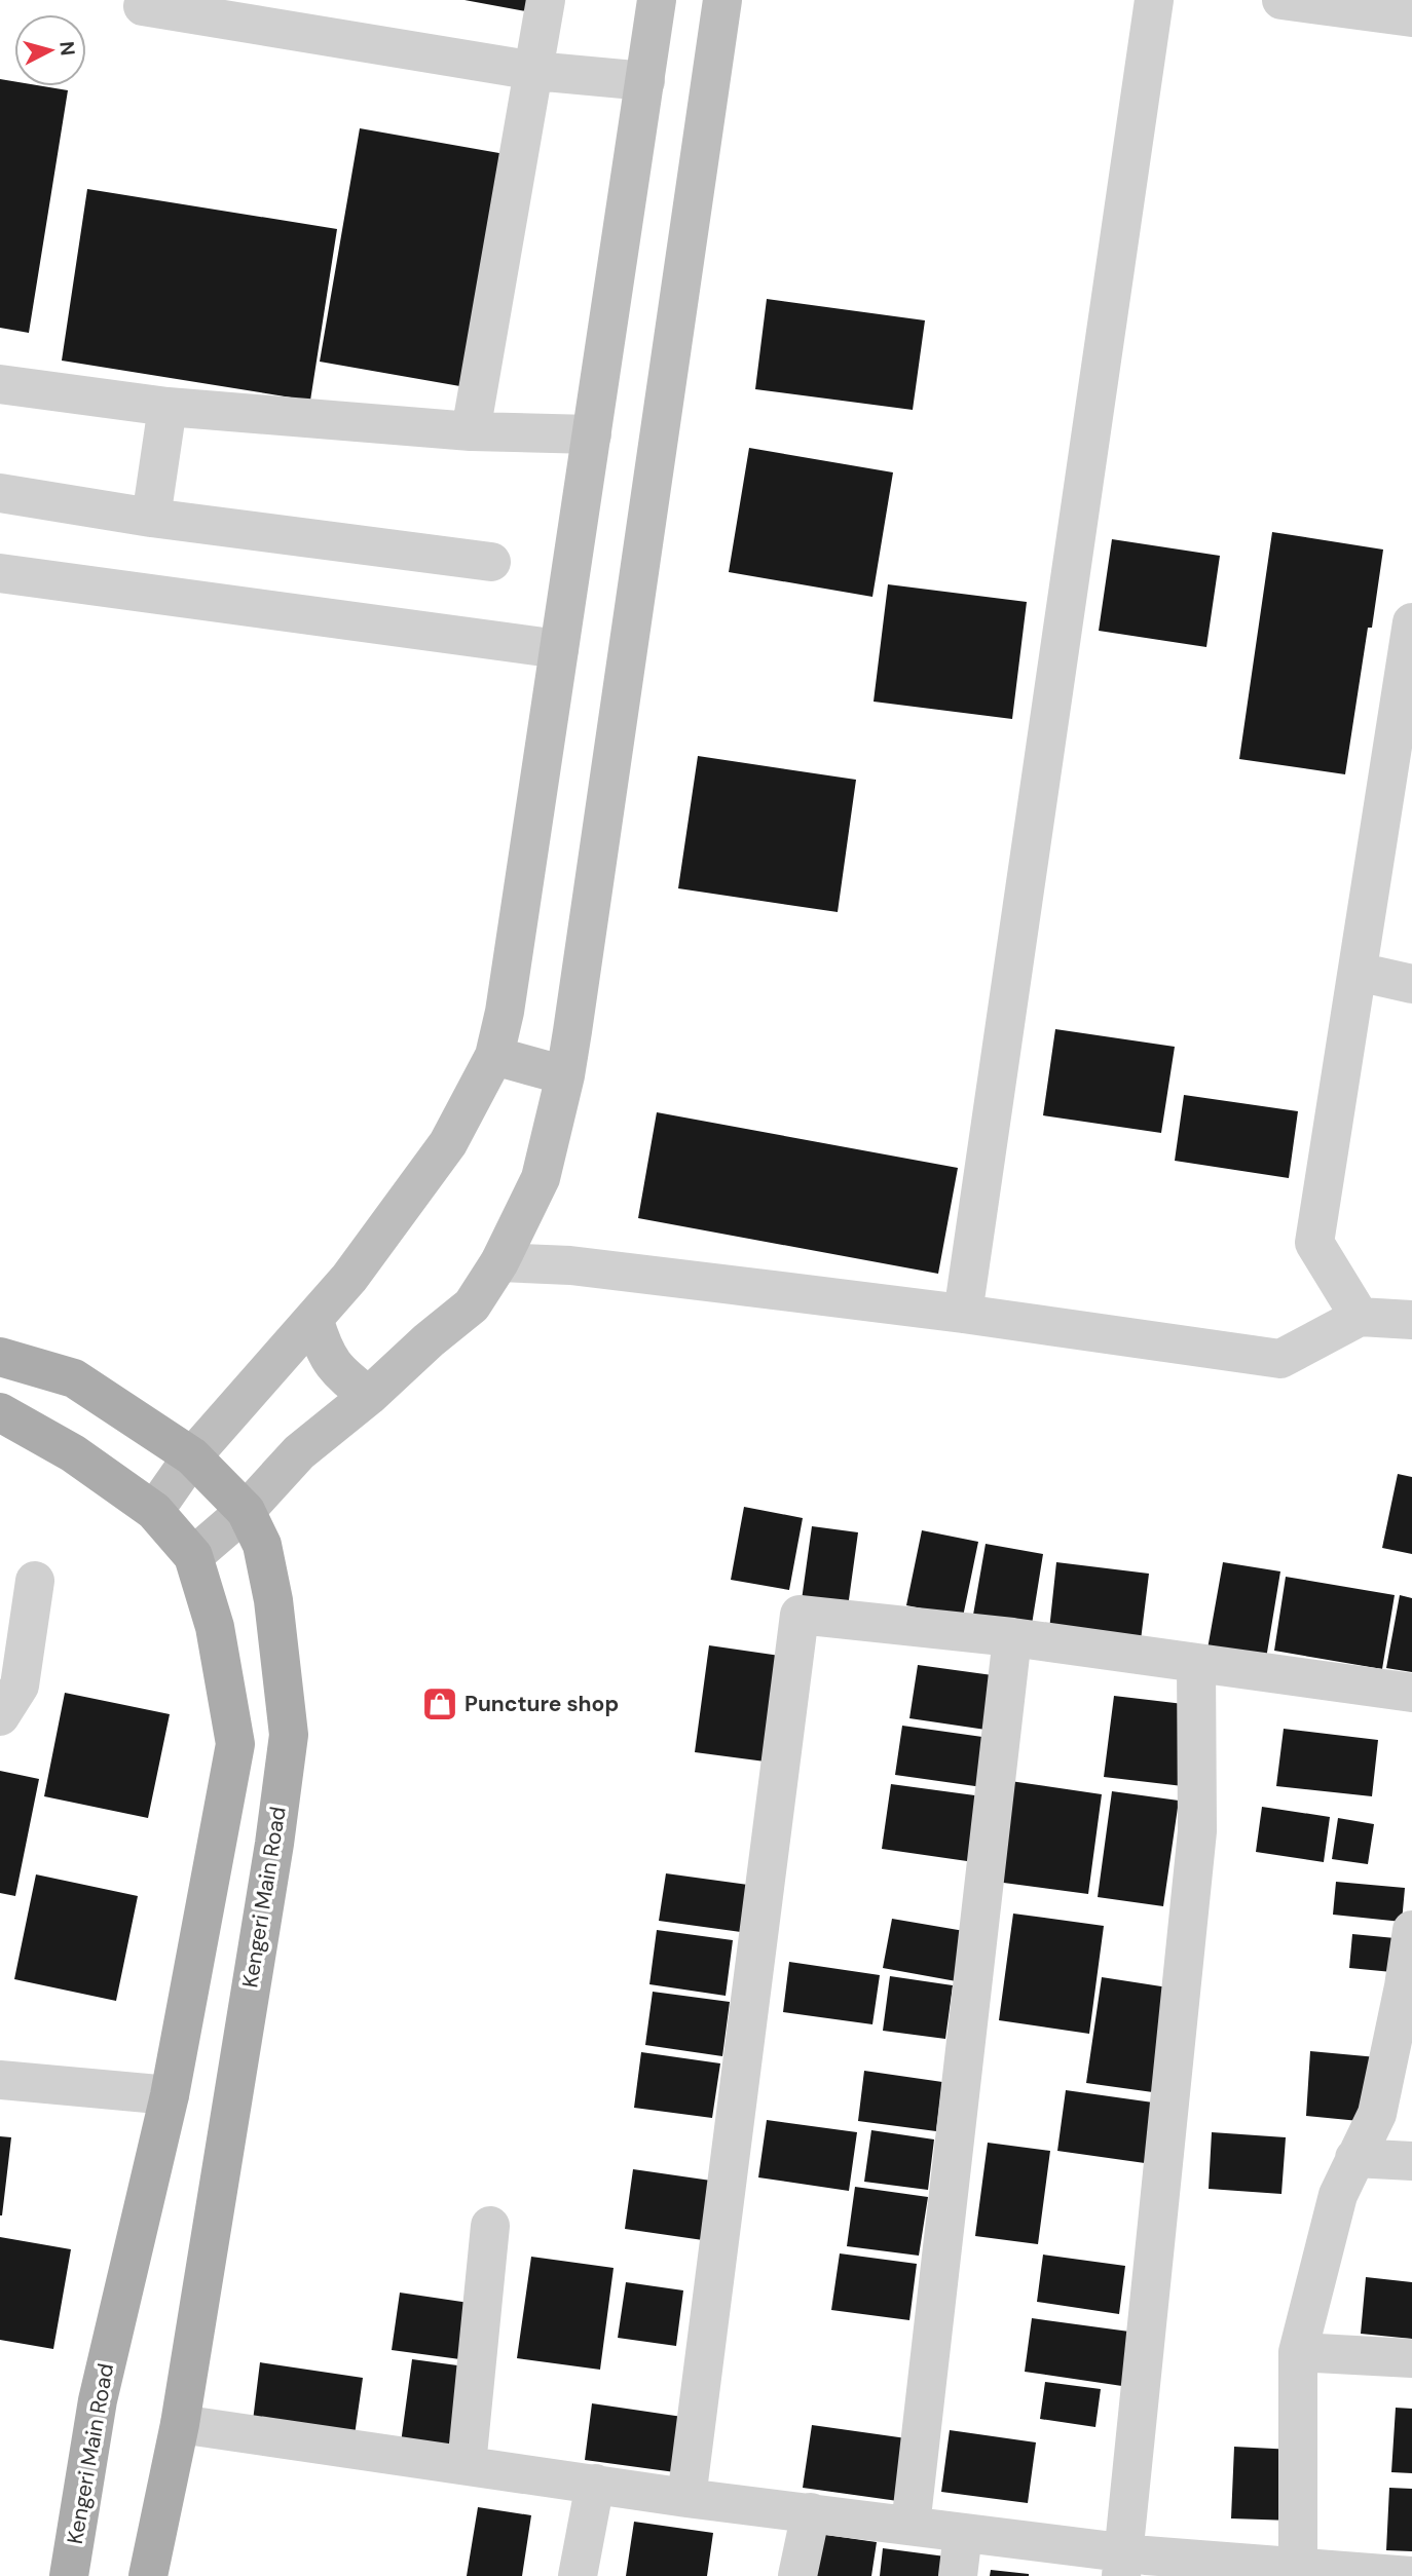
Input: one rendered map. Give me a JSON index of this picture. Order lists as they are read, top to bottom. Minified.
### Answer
{"streets":{"main road":["Kengeri Main Road"]},"places":{"shop":["Puncture shop"]},"north":"right"}
